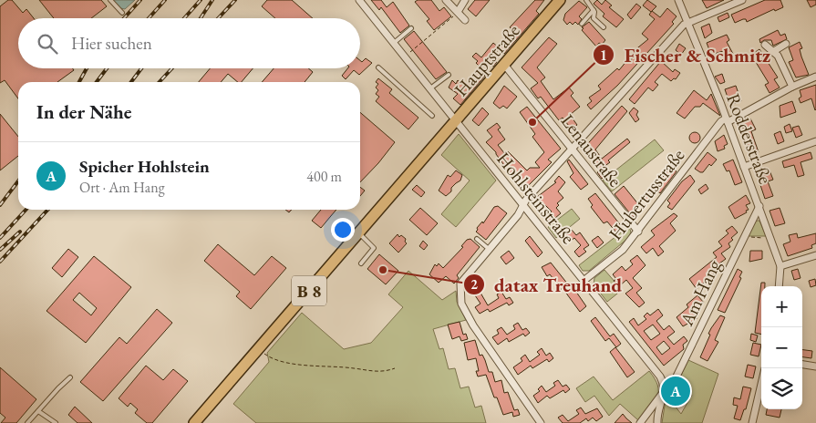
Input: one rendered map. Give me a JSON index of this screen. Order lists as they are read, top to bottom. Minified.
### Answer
{"streets":{"main road":["Hauptstraße","B 8"],"street":["Rodderstraße","Lenaustraße","Hubertusstraße","Hohlsteinstraße","Am Hang"]},"crossings":[["Hauptstraße","Lenaustraße"],["Hauptstraße","Hohlsteinstraße"],["Hauptstraße","B 8"],["Rodderstraße","Hubertusstraße"],["Rodderstraße","Am Hang"],["Lenaustraße","Hubertusstraße"],["Hubertusstraße","Hohlsteinstraße"],["Hohlsteinstraße","B 8"],["Hohlsteinstraße","Am Hang"]],"places":["Fischer & Schmitz","datax Treuhand"],"page":{"search":"Hier suchen","heading":"In der Nähe","list":[{"mark":"A","name":"Spicher Hohlstein","note":"Ort · Am Hang","value":"400 m"}],"map_buttons":["+","−"],"pins":"A"}}
